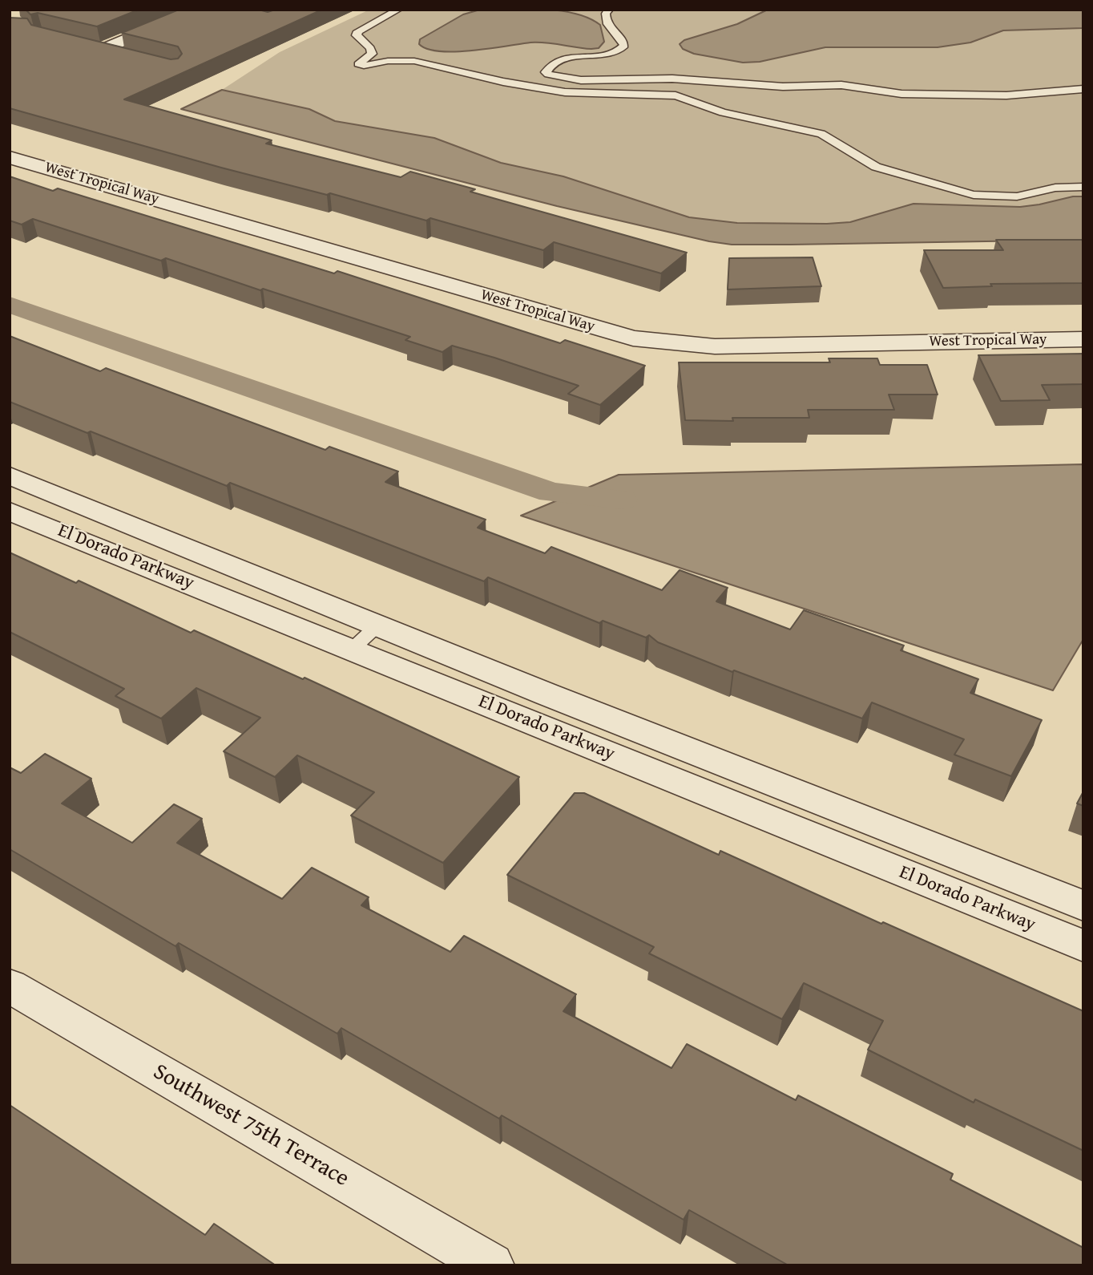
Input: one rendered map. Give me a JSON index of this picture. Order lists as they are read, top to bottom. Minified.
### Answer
{"streets":{"street":["West Tropical Way","El Dorado Parkway","Southwest 75th Terrace"]}}
